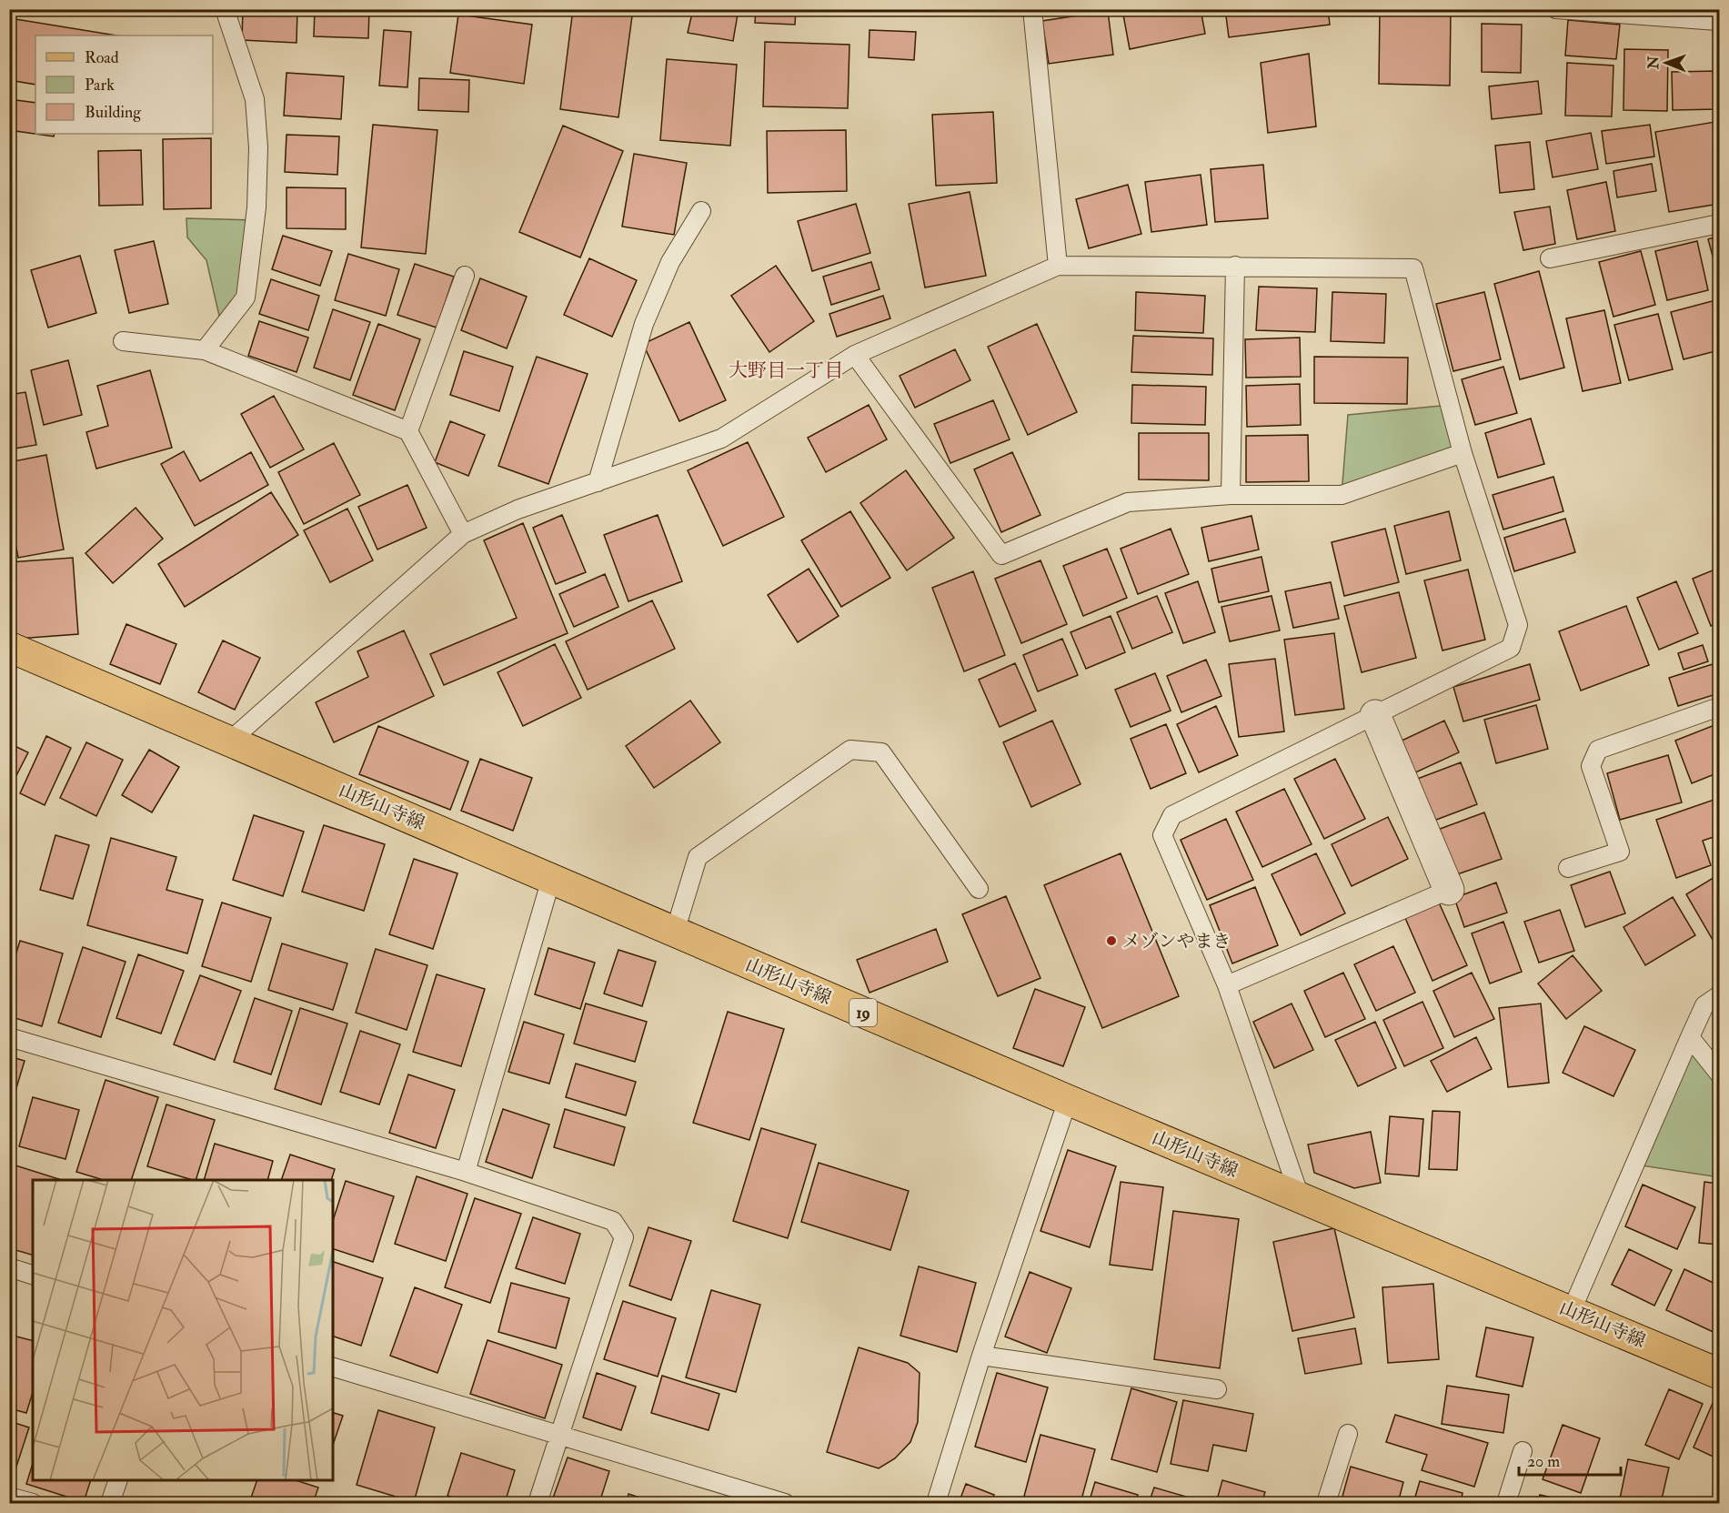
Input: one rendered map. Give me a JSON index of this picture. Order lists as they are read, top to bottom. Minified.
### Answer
{"streets":{"main road":["山形山寺線","19"]},"districts":["大野目一丁目"],"places":["メゾンやまき"],"legend":["Road","Park","Building"],"scale_bar":"20 m","north":"left"}
